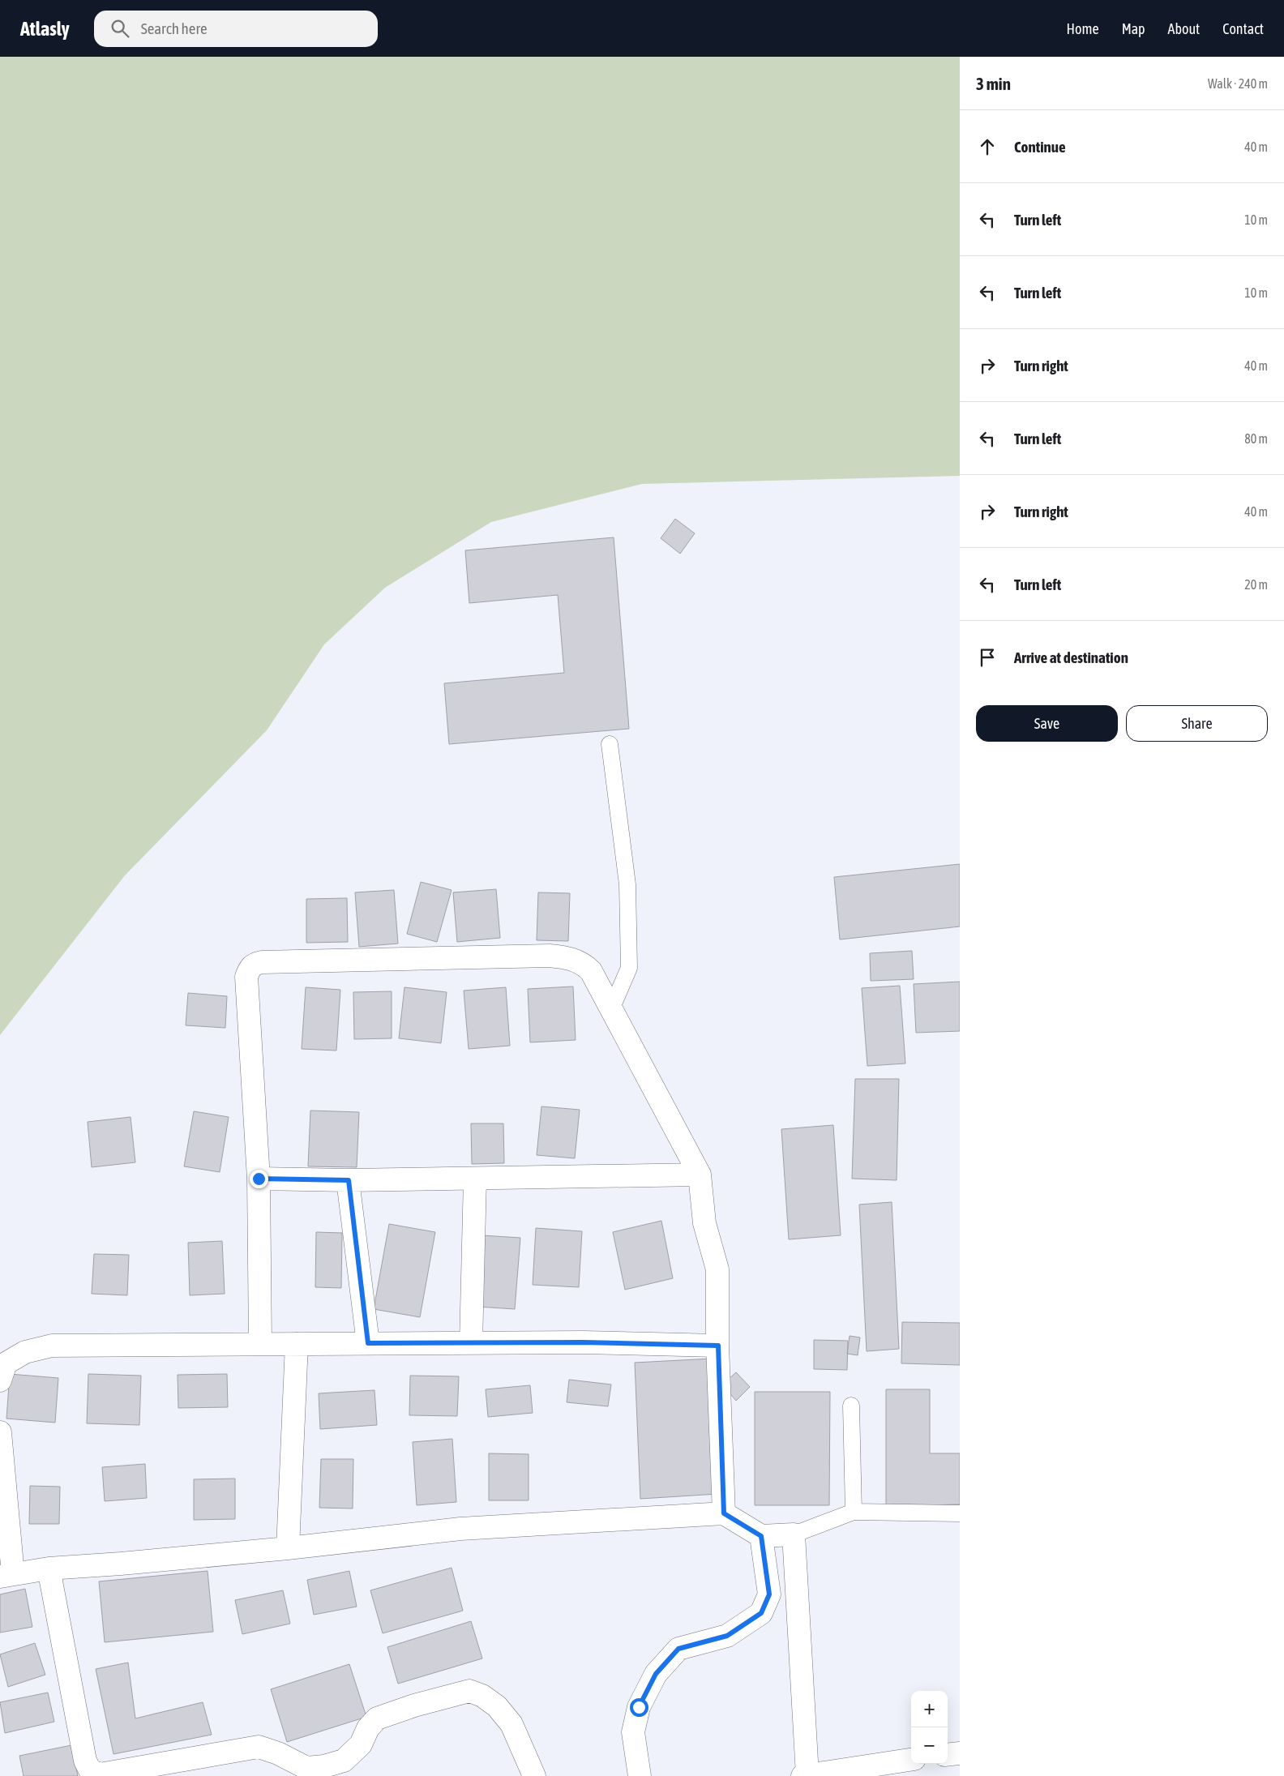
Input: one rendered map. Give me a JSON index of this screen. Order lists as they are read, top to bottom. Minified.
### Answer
{"page":{"header":"Atlasly","search":"Search here","nav":["Home","Map","About","Contact"],"heading":["3 min","Walk · 240 m"],"list":[["Continue","40 m"],["Turn left","10 m"],["Turn left","10 m"],["Turn right","40 m"],["Turn left","80 m"],["Turn right","40 m"],["Turn left","20 m"],"Arrive at destination"],"buttons":["Save","Share"],"map_buttons":["+","−"]}}
